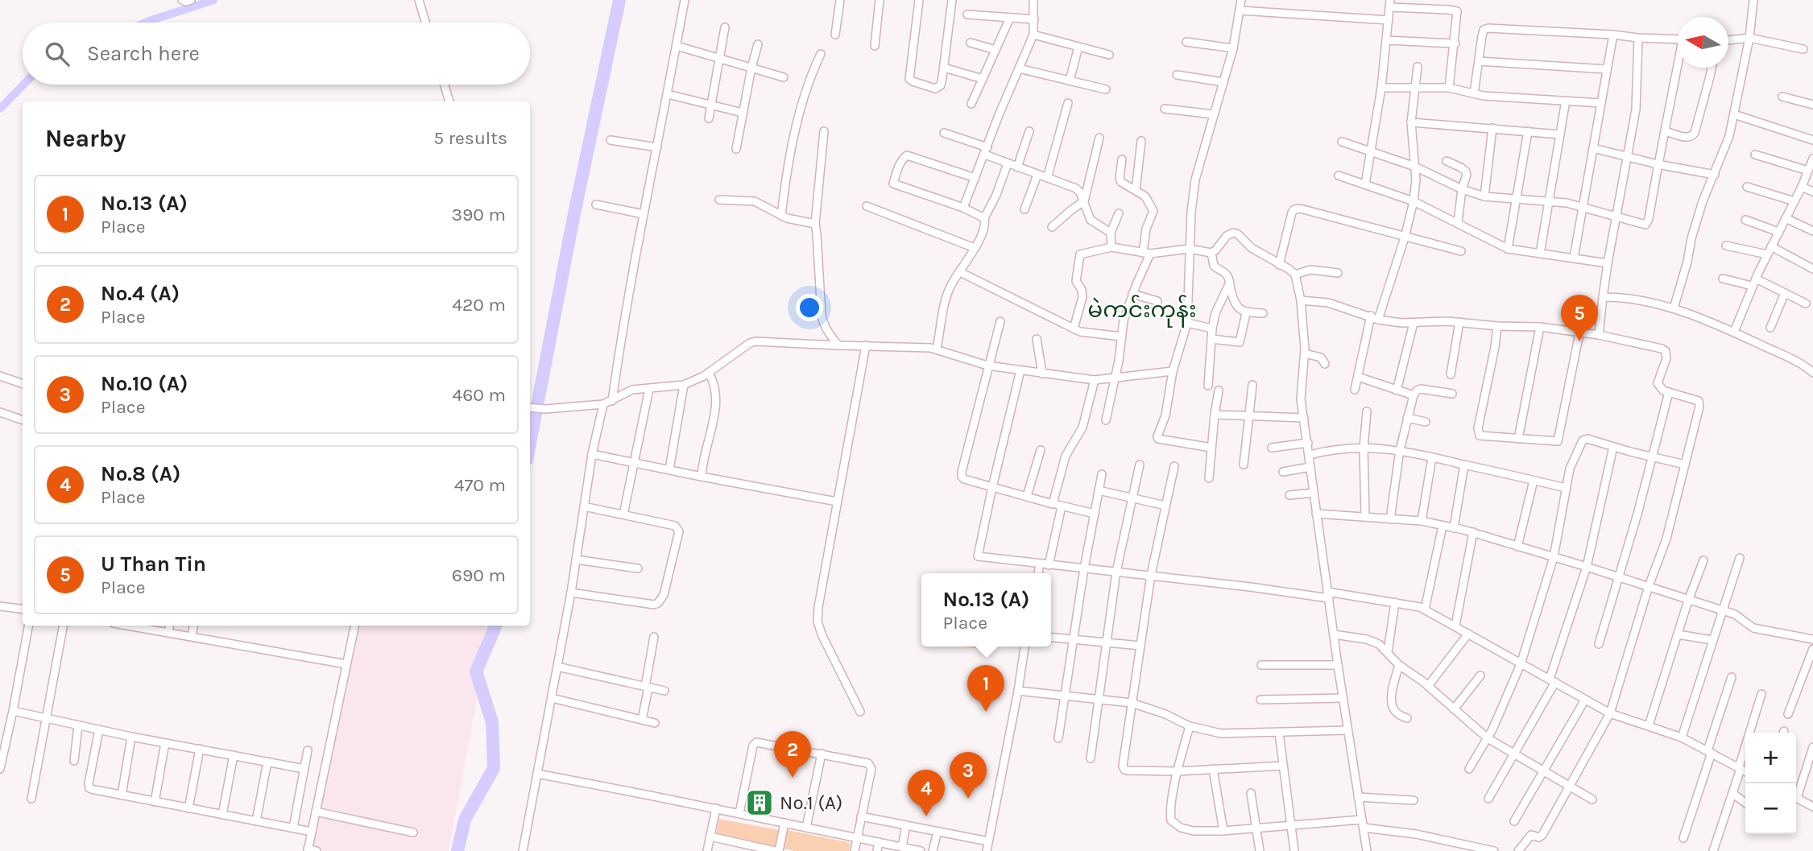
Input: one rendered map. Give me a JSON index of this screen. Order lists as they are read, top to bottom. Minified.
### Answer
{"districts":["မဲကင်းကုန်း"],"places":{"building":["No.1 (A)"]},"north":"left","page":{"search":"Search here","heading":["Nearby","5 results"],"list":[{"mark":"1","name":"No.13 (A)","note":"Place","value":"390 m"},{"mark":"2","name":"No.4 (A)","note":"Place","value":"420 m"},{"mark":"3","name":"No.10 (A)","note":"Place","value":"460 m"},{"mark":"4","name":"No.8 (A)","note":"Place","value":"470 m"},{"mark":"5","name":"U Than Tin","note":"Place","value":"690 m"}],"pins":["5","1","2","3","4"],"popup":["No.13 (A)","Place"],"map_buttons":["+","−"]}}
